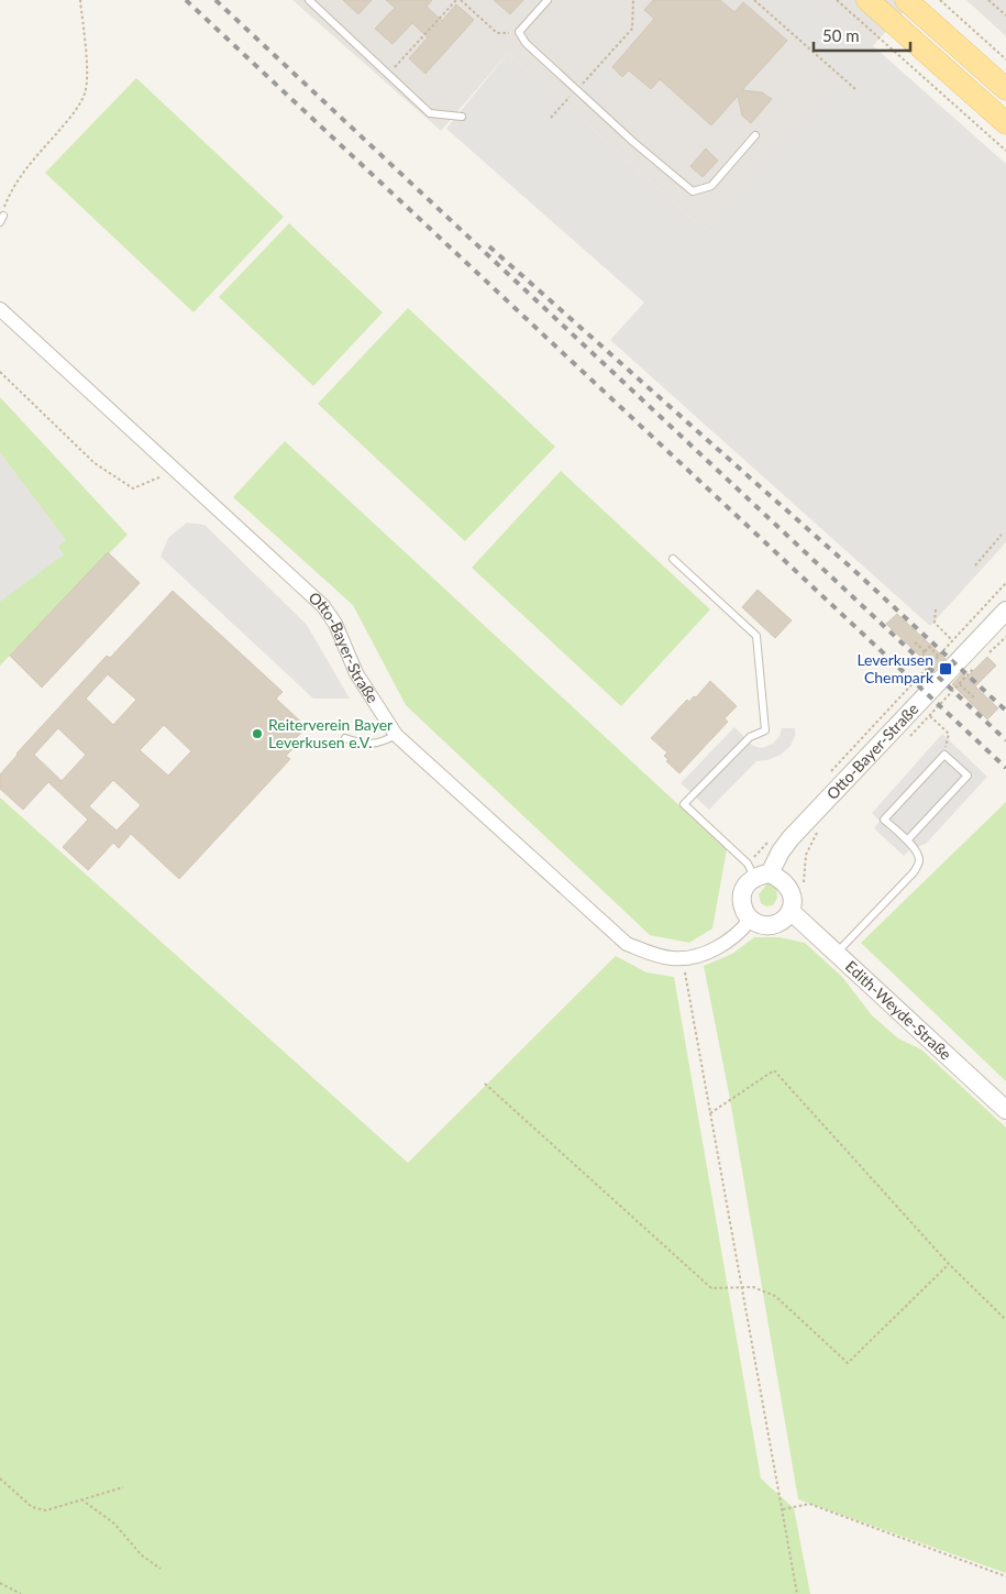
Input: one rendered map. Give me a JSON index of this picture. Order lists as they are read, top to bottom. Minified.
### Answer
{"streets":{"street":["Otto-Bayer-Straße","Edith-Weyde-Straße"]},"crossings":[["Otto-Bayer-Straße","Edith-Weyde-Straße"]],"places":{"transit":["Leverkusen Chempark"],"other":["Reiterverein Bayer Leverkusen e.V."]},"scale_bar":"50 m"}
